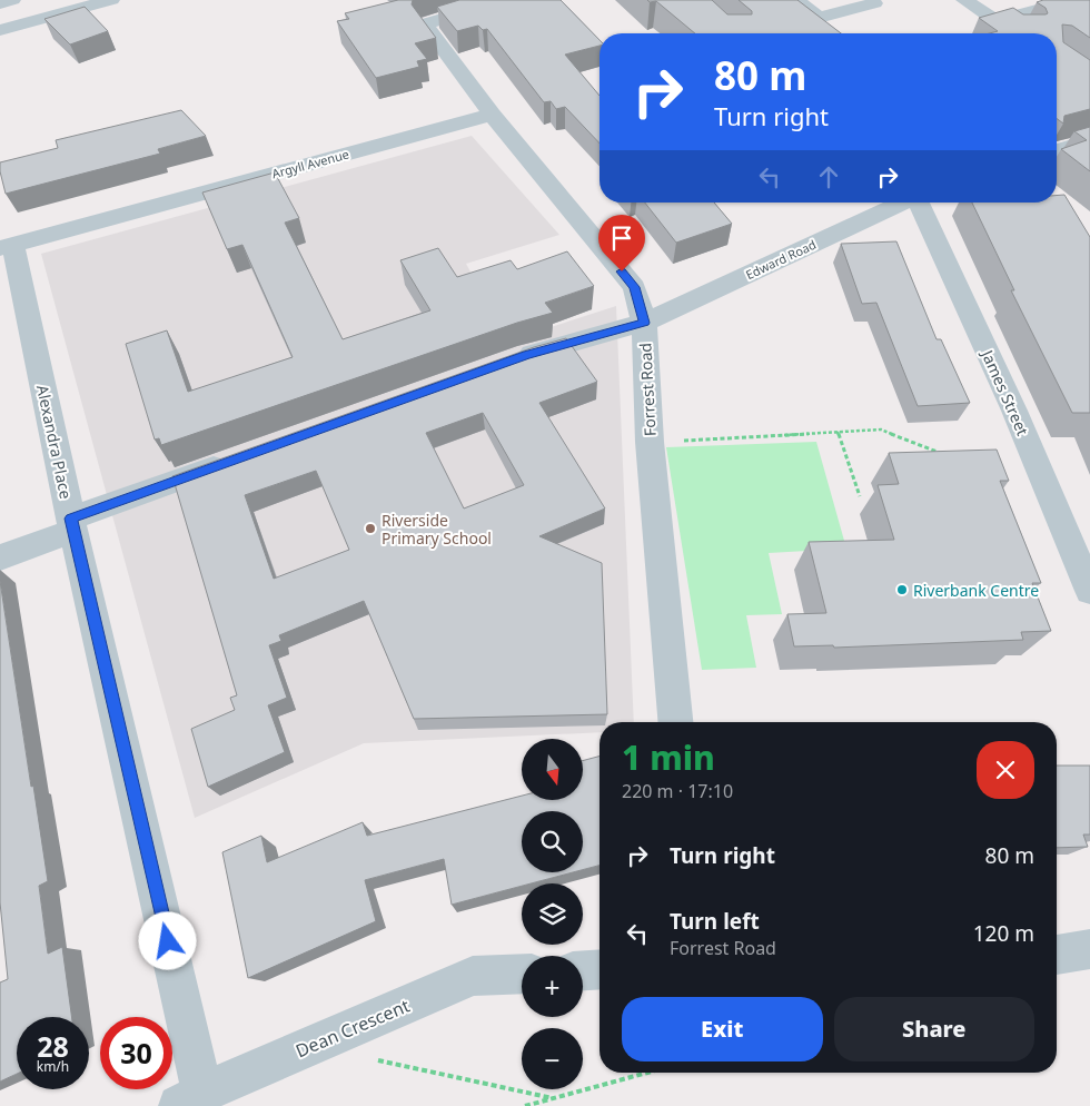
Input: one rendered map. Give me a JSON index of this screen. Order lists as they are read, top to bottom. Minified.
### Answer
{"streets":{"street":["Argyll Avenue","Edward Road","Forrest Road","James Street","Alexandra Place","Dean Crescent"]},"crossings":[["Argyll Avenue","Forrest Road"],["Argyll Avenue","Alexandra Place"],["Edward Road","Forrest Road"],["Alexandra Place","Dean Crescent"]],"places":["Riverside Primary School","Riverbank Centre"],"north":"bottom","page":{"turn":["80 m","Turn right"],"heading":["1 min","220 m · 17:10"],"map_buttons":["+","−"],"list":[{"name":"Turn right","value":"80 m"},{"name":"Turn left","note":"Forrest Road","value":"120 m"}],"buttons":["Exit","Share"],"speed":"28 km/h","limit":"30"}}
